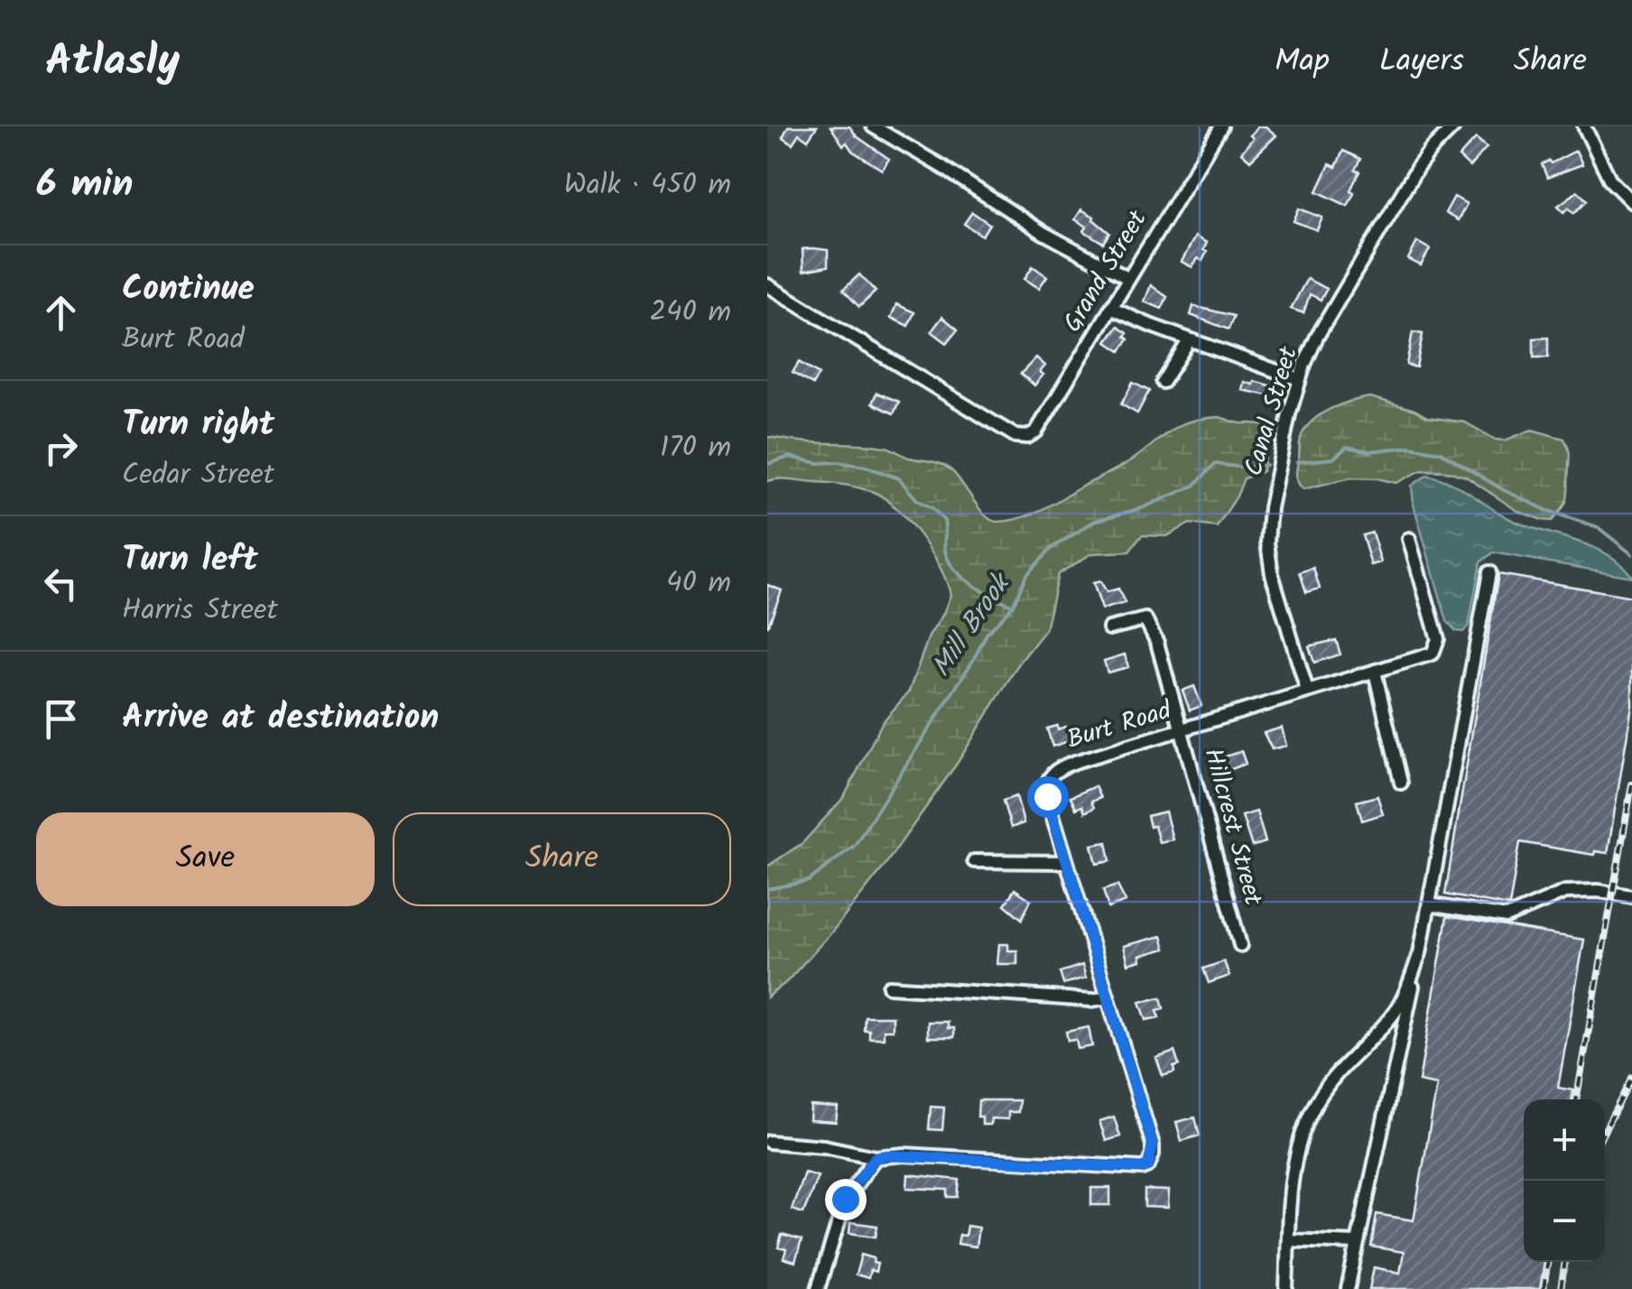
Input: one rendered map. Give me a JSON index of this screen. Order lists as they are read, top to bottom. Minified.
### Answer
{"streets":{"street":["Grand Street","Canal Street","Burt Road","Hillcrest Street"]},"crossings":[["Canal Street","Burt Road"],["Burt Road","Hillcrest Street"]],"water":["Mill Brook"],"page":{"header":"Atlasly","nav":["Map","Layers","Share"],"heading":["6 min","Walk · 450 m"],"list":[["Continue","Burt Road","240 m"],["Turn right","Cedar Street","170 m"],["Turn left","Harris Street","40 m"],"Arrive at destination"],"buttons":["Save","Share"],"map_buttons":["+","−"]}}
